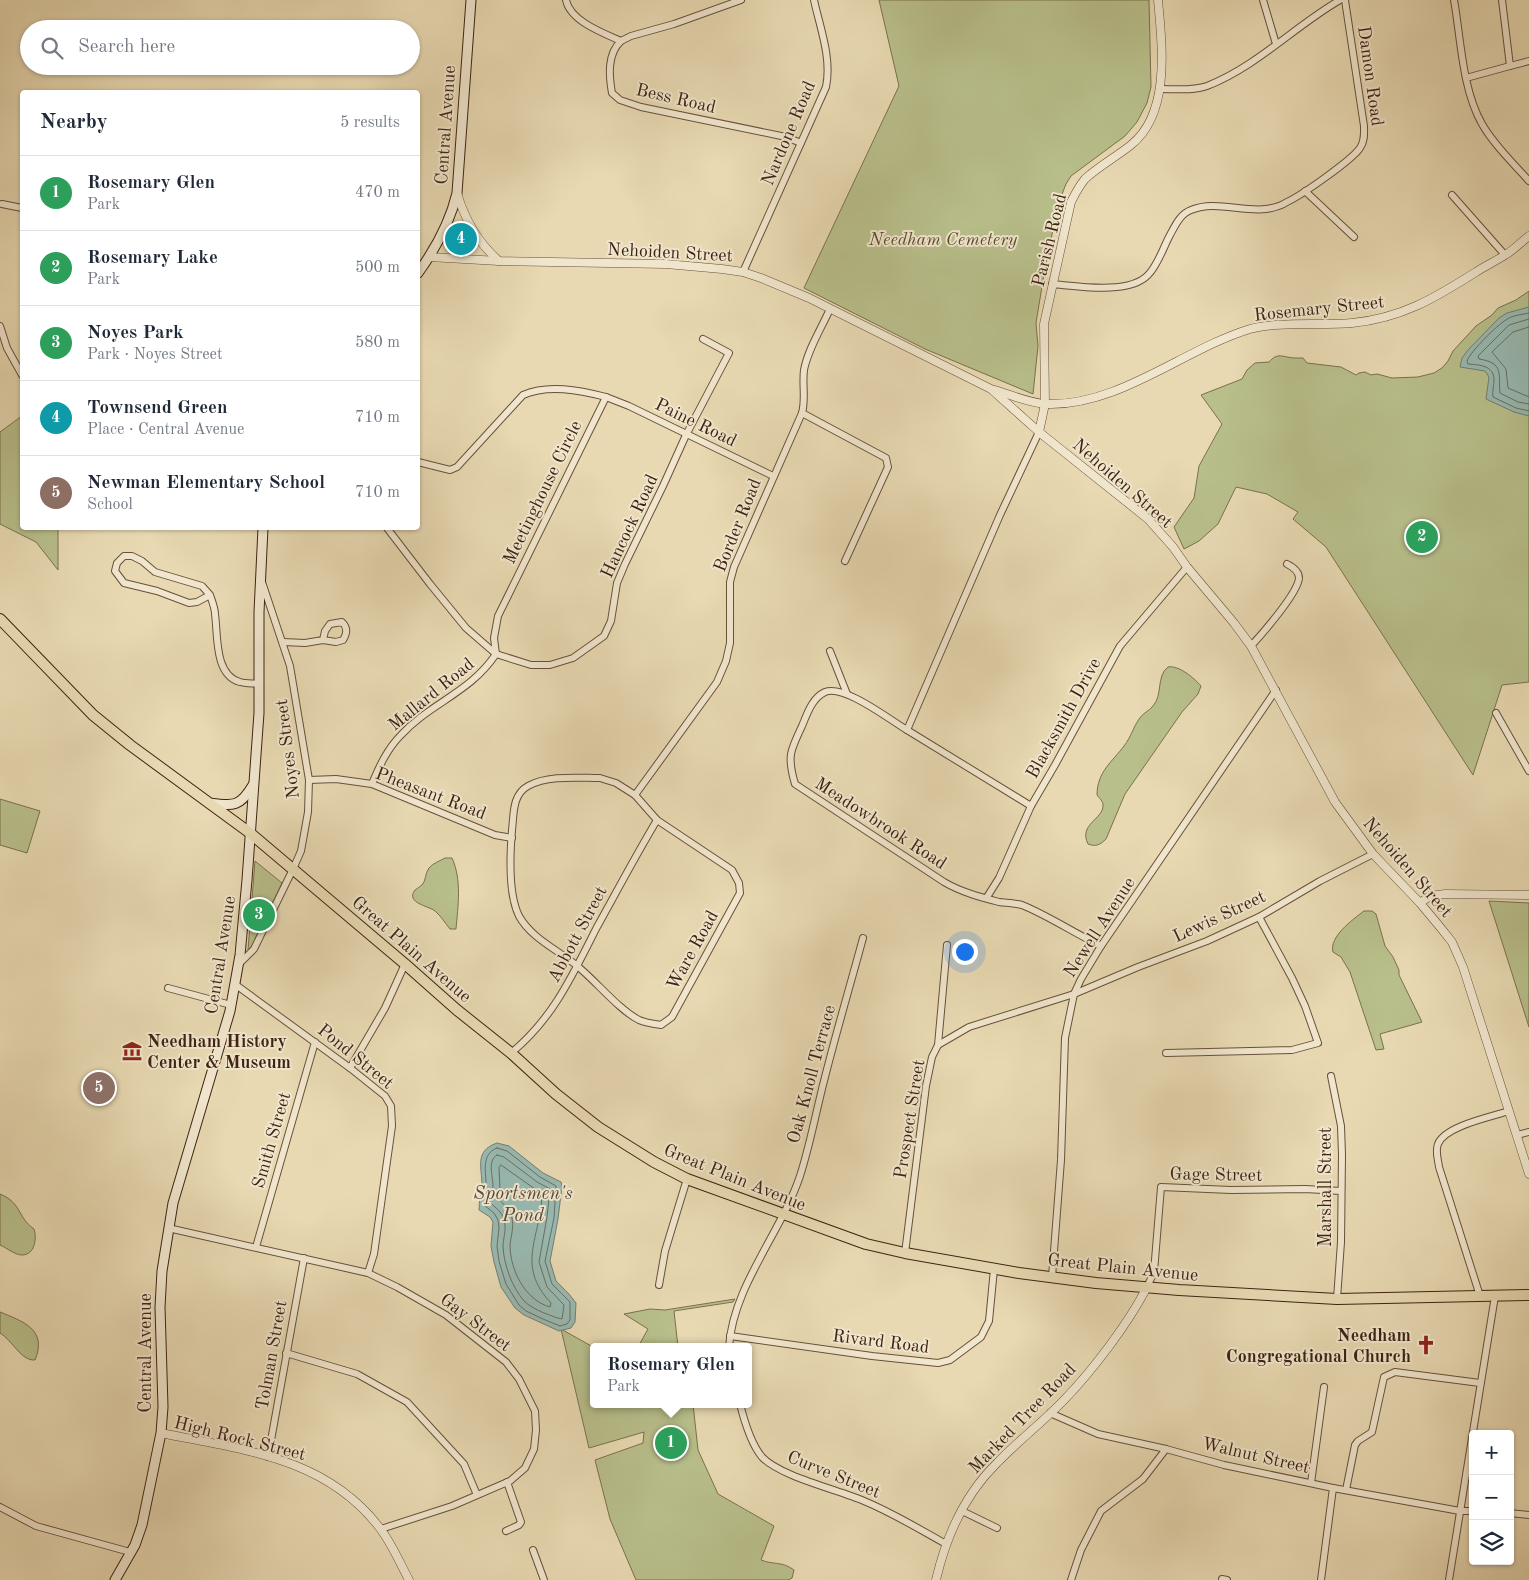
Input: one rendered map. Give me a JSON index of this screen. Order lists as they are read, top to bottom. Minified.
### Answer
{"streets":{"main road":["Central Avenue","Great Plain Avenue"],"street":["Damon Road","Bess Road","Nardone Road","Parish Road","Nehoiden Street","Rosemary Street","Paine Road","Meetinghouse Circle","Border Road","Hancock Road","Mallard Road","Blacksmith Drive","Noyes Street","Pheasant Road","Meadowbrook Road","Lewis Street","Newell Avenue","Abbott Street","Ware Road","Pond Street","Oak Knoll Terrace","Prospect Street","Smith Street","Gage Street","Marshall Street","Gay Street","Rivard Road","Tolman Street","Marked Tree Road","High Rock Street","Walnut Street","Curve Street"]},"crossings":[["Damon Road","Parish Road"],["Bess Road","Nardone Road"],["Central Avenue","Nehoiden Street"],["Central Avenue","Noyes Street"],["Central Avenue","Great Plain Avenue"],["Central Avenue","Pond Street"],["Central Avenue","Gay Street"],["Central Avenue","High Rock Street"],["Nardone Road","Nehoiden Street"],["Parish Road","Nehoiden Street"],["Parish Road","Rosemary Street"],["Nehoiden Street","Rosemary Street"],["Nehoiden Street","Border Road"],["Nehoiden Street","Blacksmith Drive"],["Nehoiden Street","Lewis Street"],["Nehoiden Street","Newell Avenue"],["Paine Road","Meetinghouse Circle"],["Paine Road","Border Road"],["Paine Road","Hancock Road"],["Meetinghouse Circle","Hancock Road"],["Meetinghouse Circle","Mallard Road"],["Hancock Road","Mallard Road"],["Mallard Road","Pheasant Road"],["Blacksmith Drive","Meadowbrook Road"],["Noyes Street","Pheasant Road"],["Noyes Street","Great Plain Avenue"],["Meadowbrook Road","Newell Avenue"],["Lewis Street","Newell Avenue"],["Lewis Street","Prospect Street"],["Newell Avenue","Great Plain Avenue"],["Newell Avenue","Prospect Street"],["Abbott Street","Great Plain Avenue"],["Abbott Street","Ware Road"],["Great Plain Avenue","Oak Knoll Terrace"],["Great Plain Avenue","Prospect Street"],["Great Plain Avenue","Gage Street"],["Great Plain Avenue","Marshall Street"],["Great Plain Avenue","Rivard Road"],["Great Plain Avenue","Marked Tree Road"],["Pond Street","Smith Street"],["Pond Street","Gay Street"],["Smith Street","Gay Street"],["Gage Street","Marshall Street"],["Gage Street","Marked Tree Road"],["Gay Street","Tolman Street"],["Gay Street","High Rock Street"],["Tolman Street","High Rock Street"],["Marked Tree Road","Walnut Street"],["Marked Tree Road","Curve Street"]],"water":["Sportsmen's Pond"],"parks":["Needham Cemetery"],"places":{"museum":["Needham History Center & Museum"],"church":["Needham Congregational Church"]},"page":{"search":"Search here","heading":["Nearby","5 results"],"list":[{"mark":"1","name":"Rosemary Glen","note":"Park","value":"470 m"},{"mark":"2","name":"Rosemary Lake","note":"Park","value":"500 m"},{"mark":"3","name":"Noyes Park","note":"Park · Noyes Street","value":"580 m"},{"mark":"4","name":"Townsend Green","note":"Place · Central Avenue","value":"710 m"},{"mark":"5","name":"Newman Elementary School","note":"School","value":"710 m"}],"pins":["4","2","3","5","1"],"popup":["Rosemary Glen","Park"],"map_buttons":["+","−"]}}
